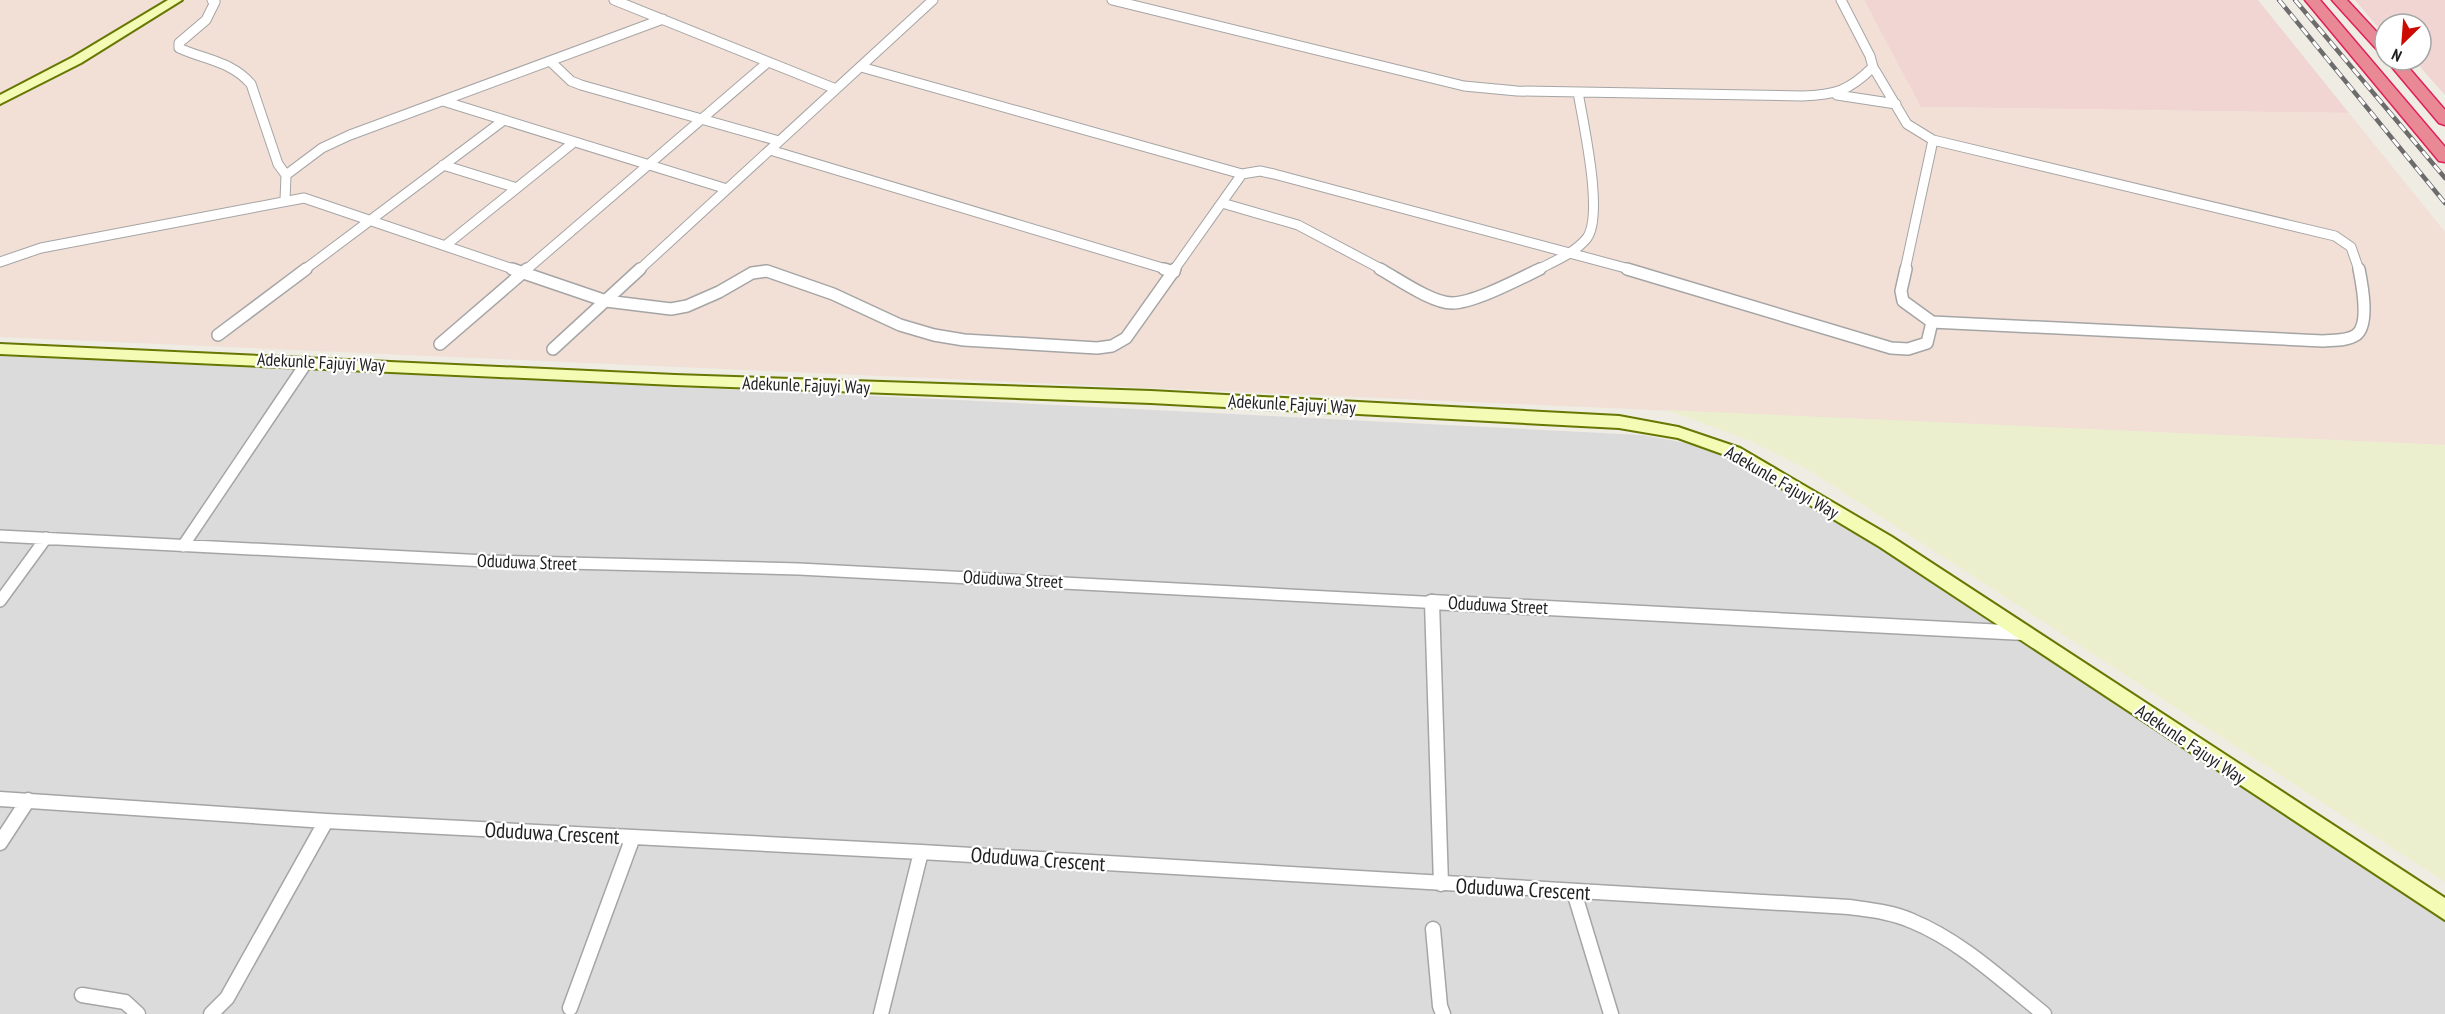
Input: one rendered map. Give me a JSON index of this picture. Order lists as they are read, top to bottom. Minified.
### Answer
{"streets":{"street":["Adekunle Fajuyi Way","Oduduwa Street","Oduduwa Crescent"]},"crossings":[["Adekunle Fajuyi Way","Oduduwa Street"]],"north":"bottom left"}
